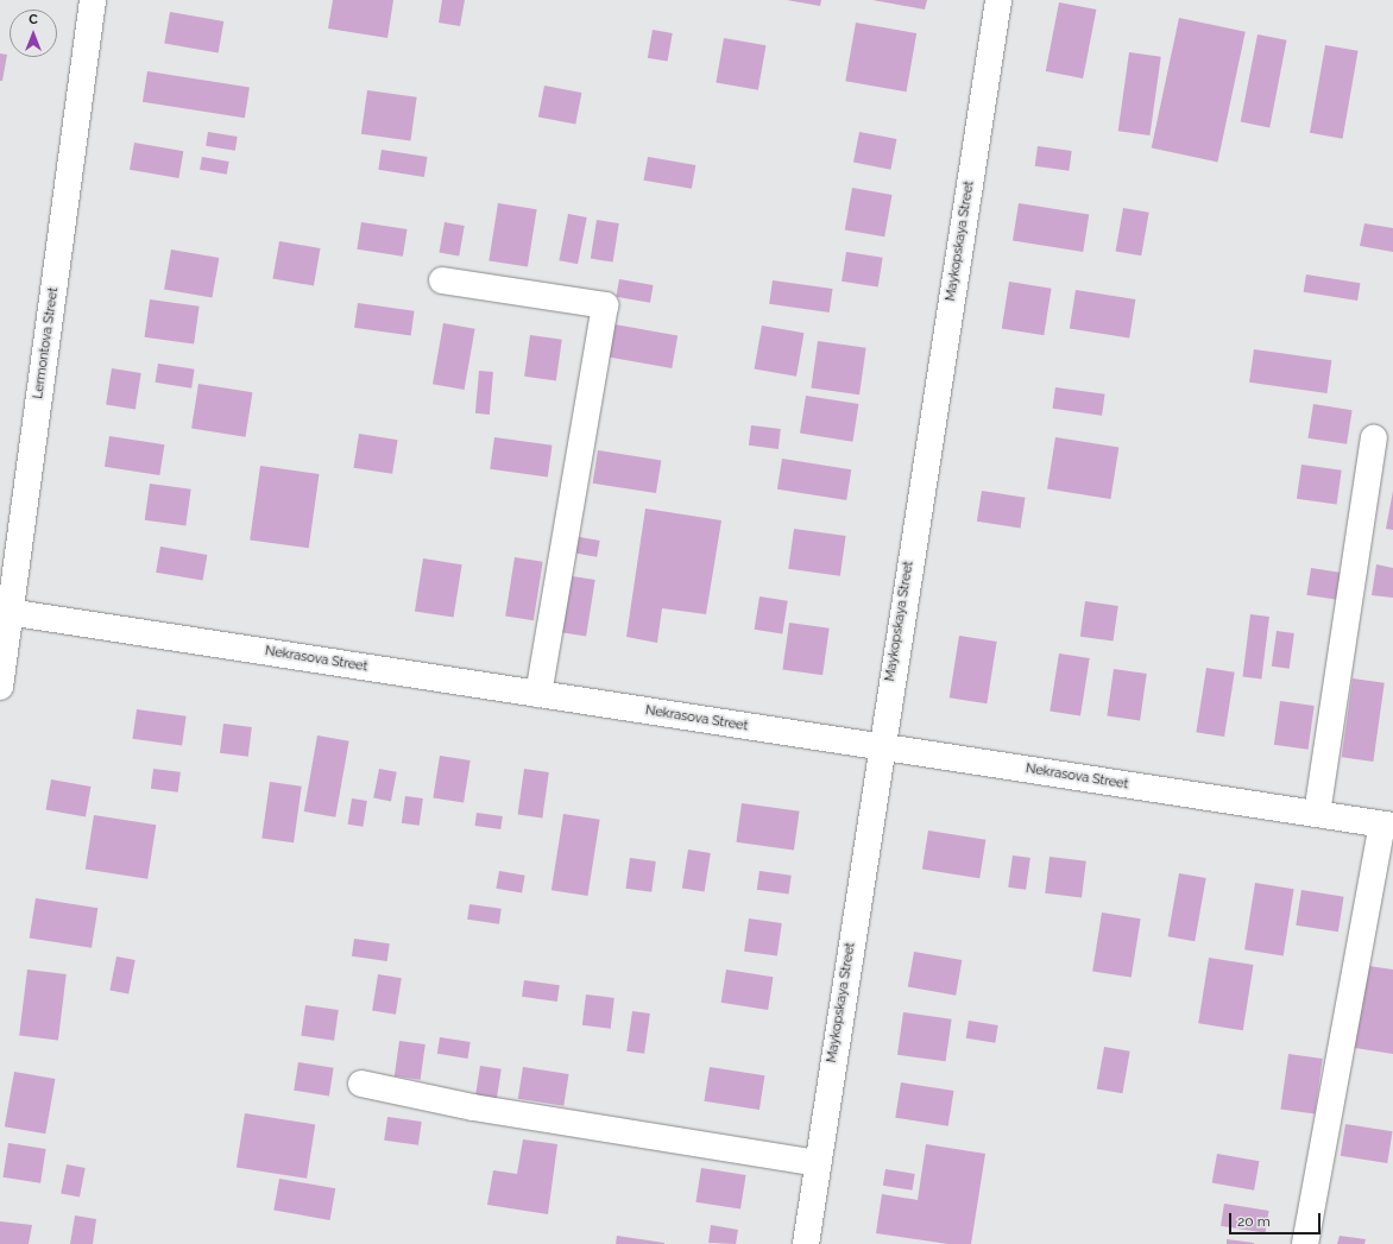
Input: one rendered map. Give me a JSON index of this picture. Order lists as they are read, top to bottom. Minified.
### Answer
{"streets":{"street":["Maykopskaya Street","Lermontova Street","Nekrasova Street"]},"crossings":[["Maykopskaya Street","Nekrasova Street"],["Lermontova Street","Nekrasova Street"]],"scale_bar":"20 m","north":"top"}
